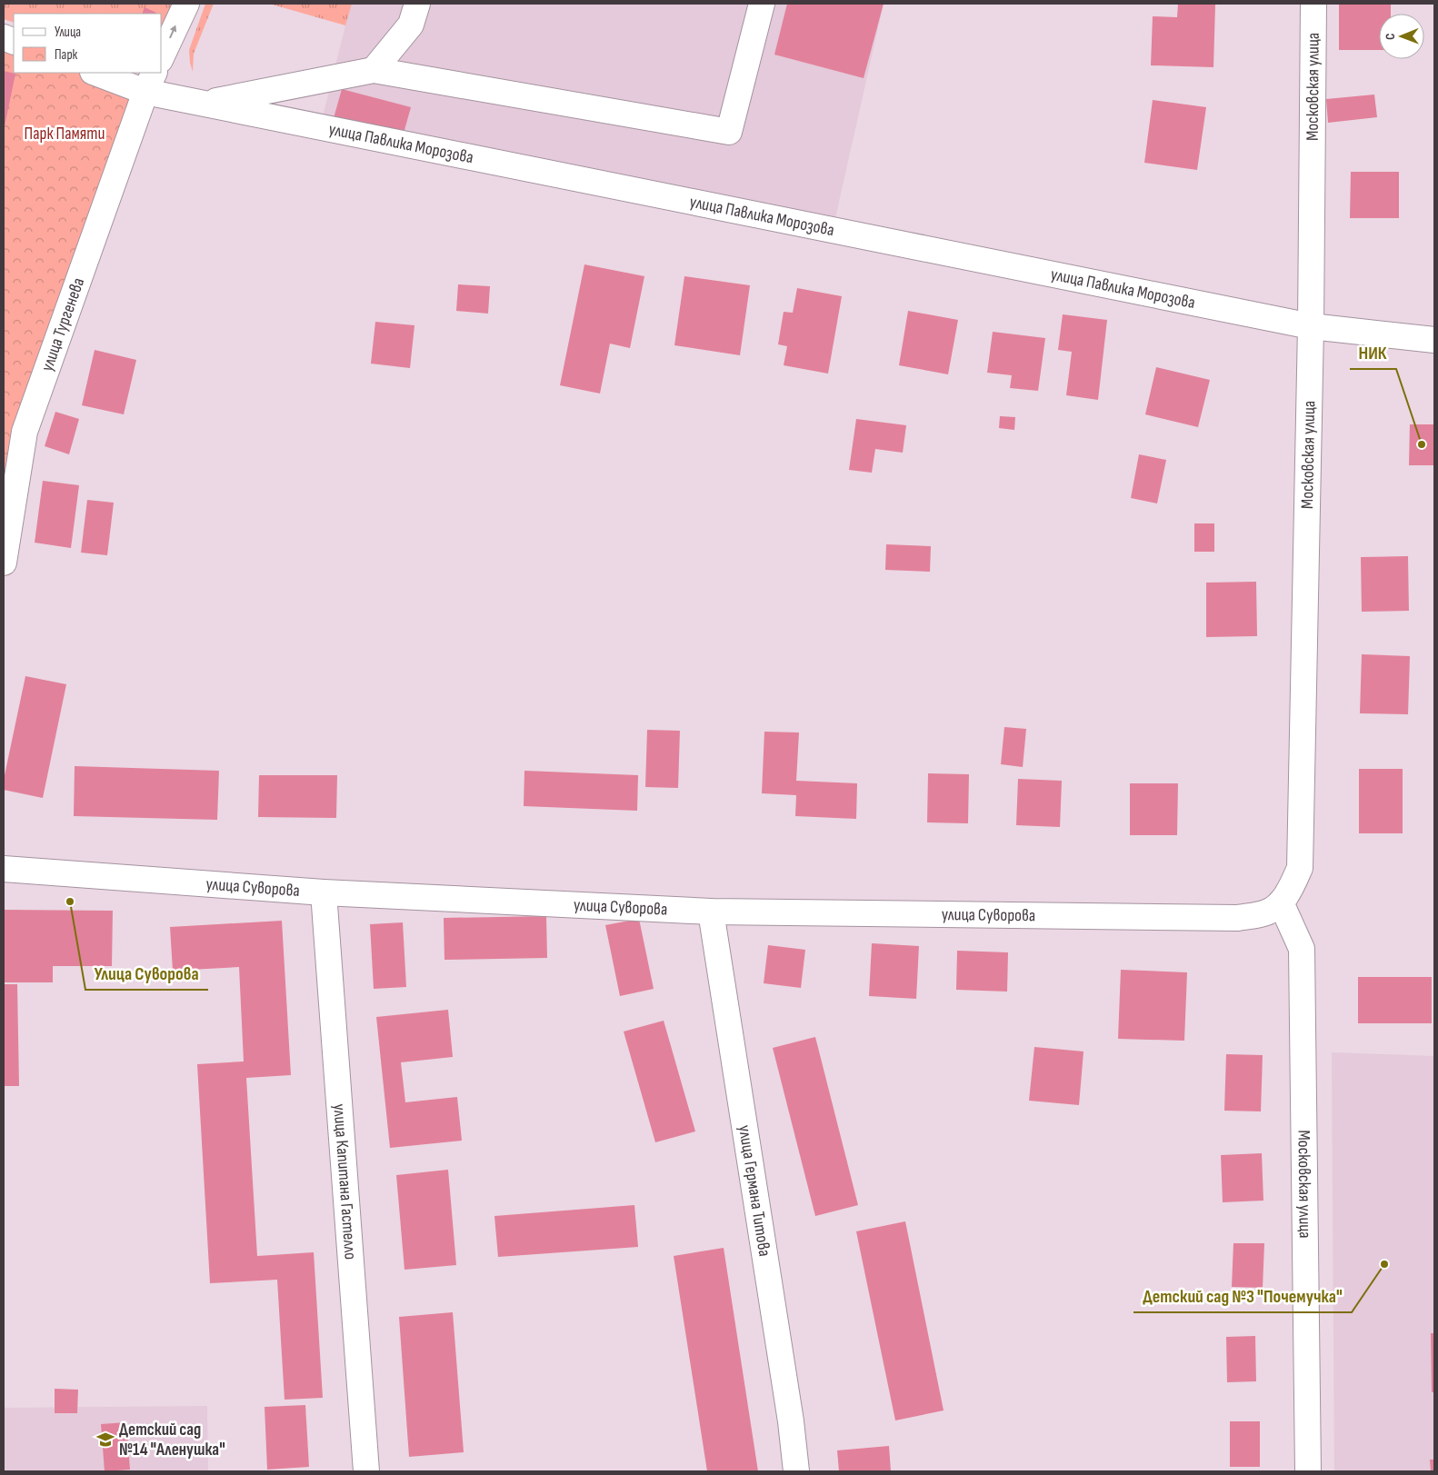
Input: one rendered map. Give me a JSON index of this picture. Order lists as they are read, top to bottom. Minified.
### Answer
{"streets":{"street":["Московская улица","улица Павлика Морозова","улица Тургенева","улица Суворова","улица Капитана Гастелло","улица Германа Титова"]},"crossings":[["Московская улица","улица Павлика Морозова"],["Московская улица","улица Суворова"],["улица Павлика Морозова","улица Тургенева"],["улица Суворова","улица Капитана Гастелло"],["улица Суворова","улица Германа Титова"]],"parks":["Парк Памяти"],"places":{"other":["НИК","Улица Суворова","Детский сад №3 \"Почемучка\""],"school or university":["Детский сад №14 \"Аленушка\""]},"legend":["Улица","Парк"],"north":"left"}
